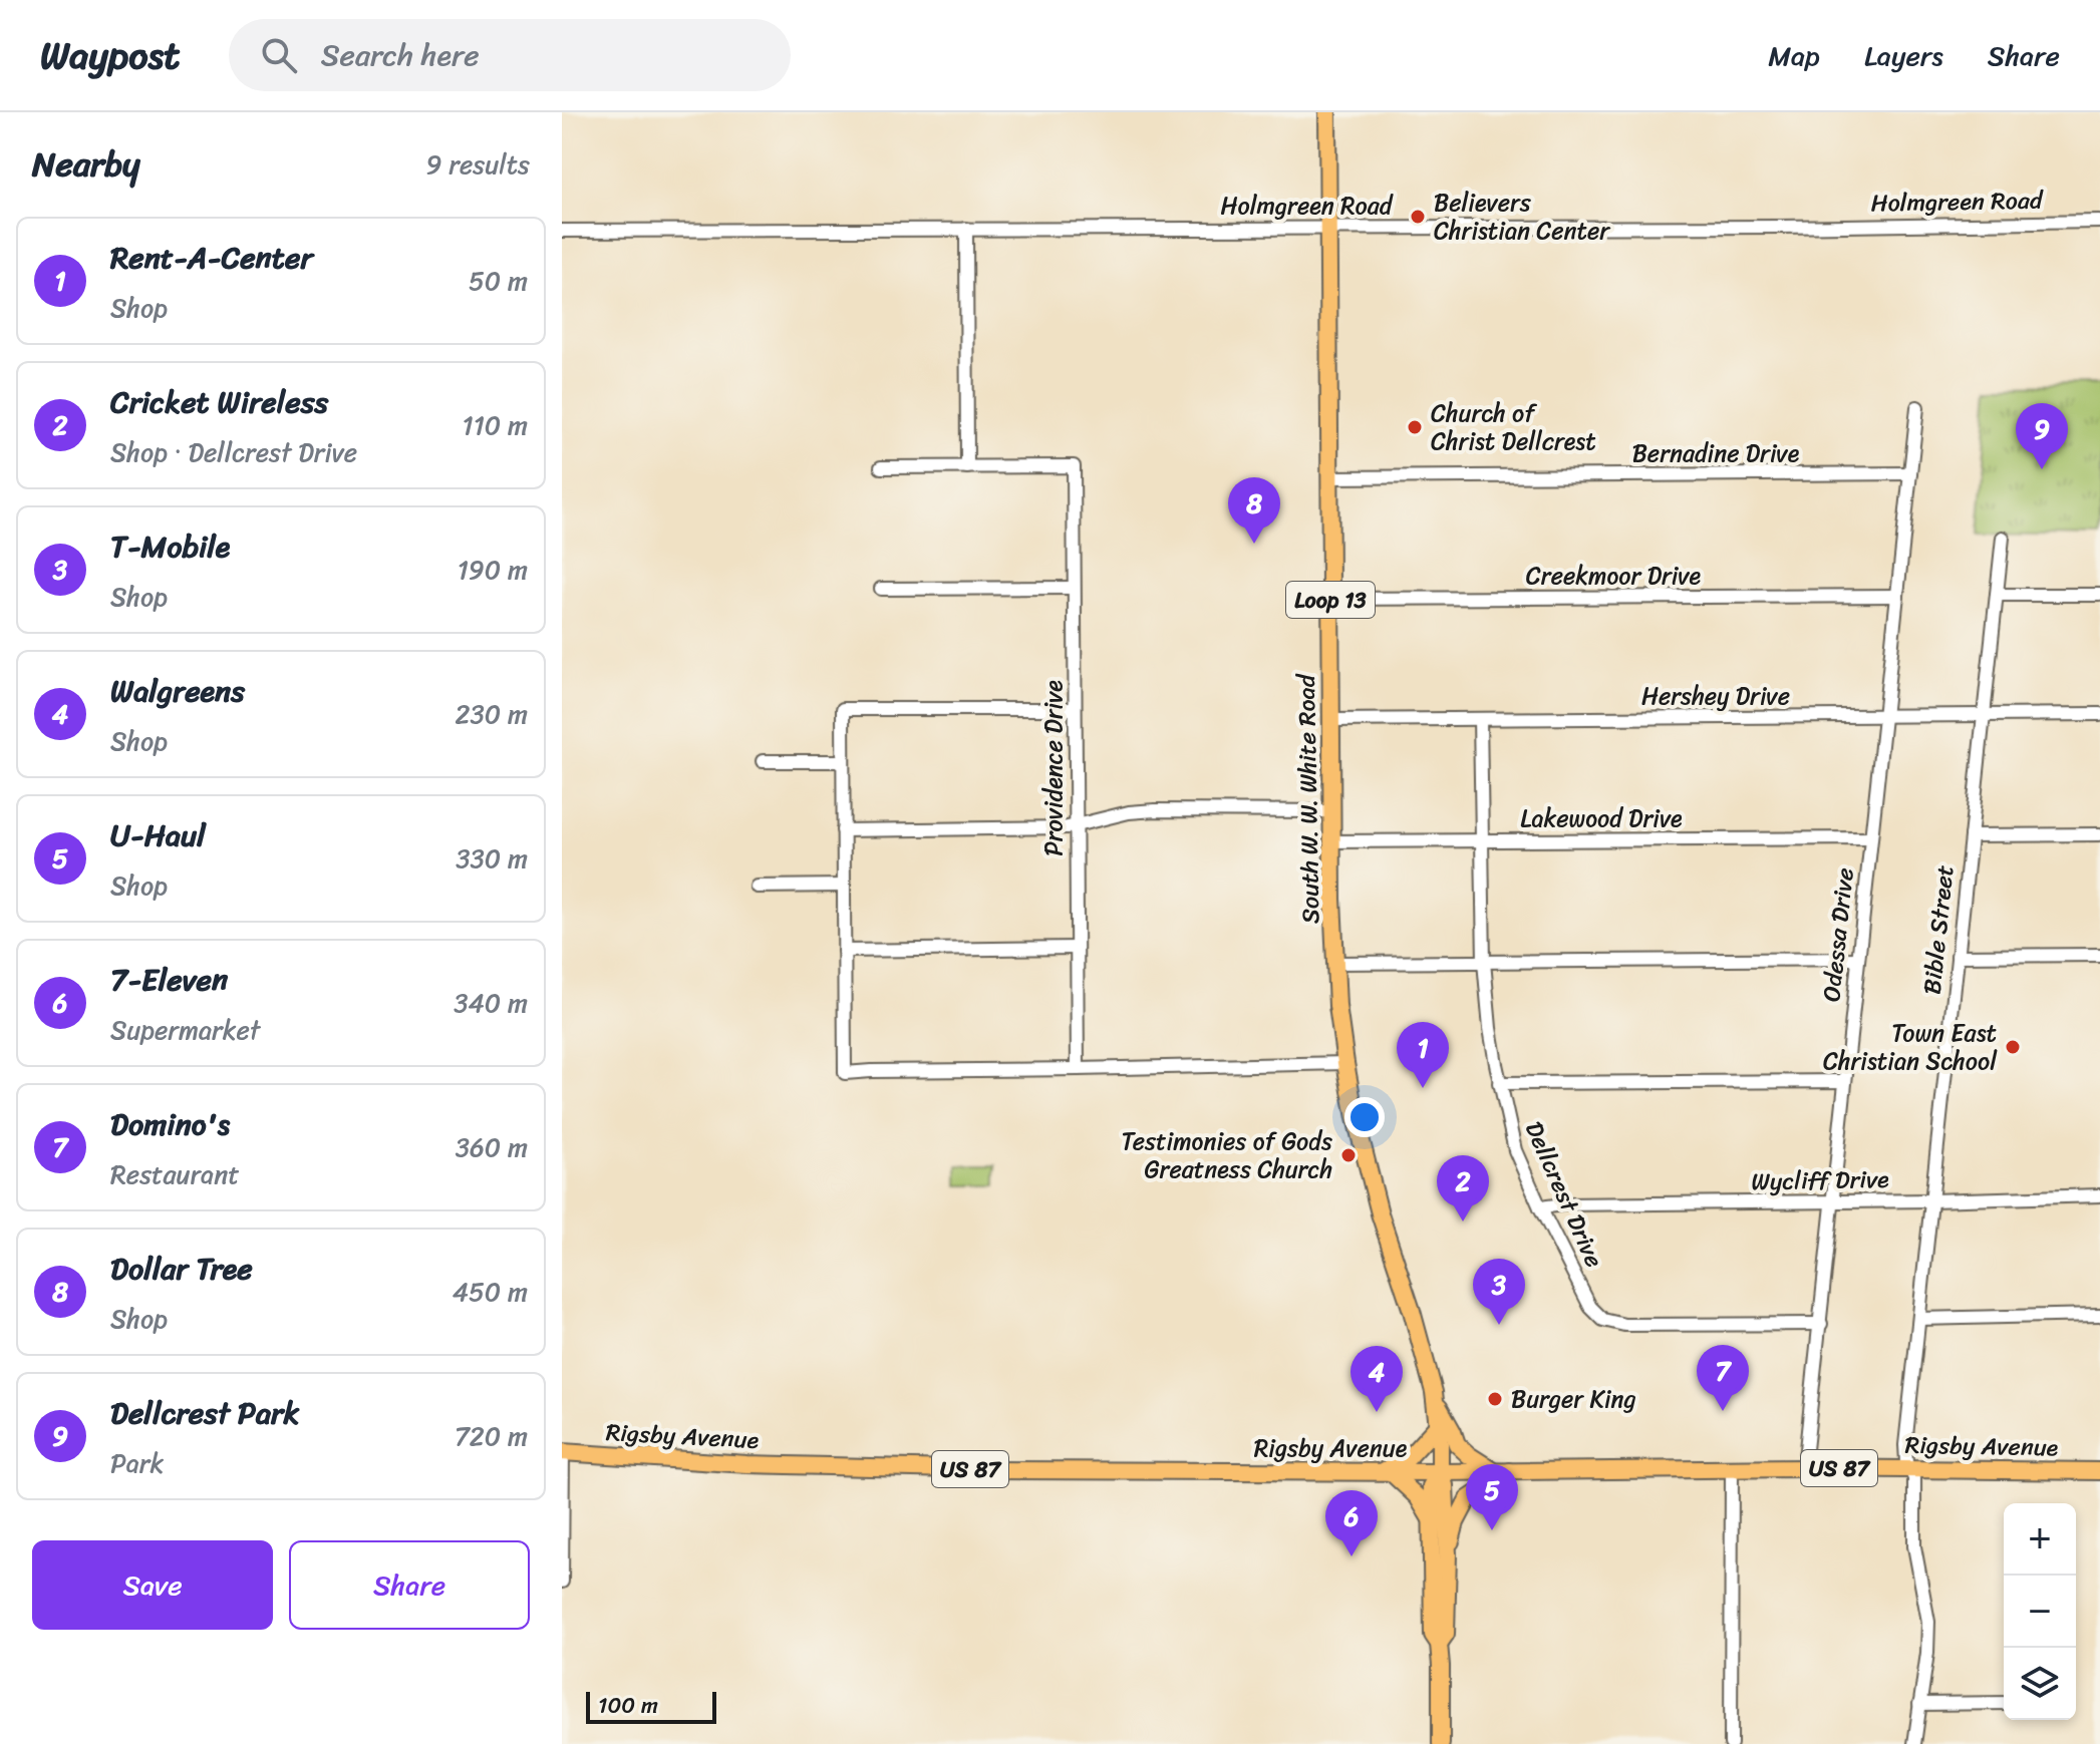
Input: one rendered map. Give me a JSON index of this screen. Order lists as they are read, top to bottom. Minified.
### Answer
{"streets":{"main road":["Loop 13","South W. W. White Road","Rigsby Avenue","US 87"],"street":["Holmgreen Road","Bernadine Drive","Creekmoor Drive","Hershey Drive","Providence Drive","Lakewood Drive","Bible Street","Odessa Drive","Wycliff Drive","Dellcrest Drive"]},"crossings":[["Holmgreen Road","South W. W. White Road"],["Bernadine Drive","South W. W. White Road"],["Bernadine Drive","Odessa Drive"],["Creekmoor Drive","South W. W. White Road"],["Creekmoor Drive","Odessa Drive"],["Hershey Drive","South W. W. White Road"],["Hershey Drive","Bible Street"],["Hershey Drive","Odessa Drive"],["Hershey Drive","Dellcrest Drive"],["South W. W. White Road","Lakewood Drive"],["South W. W. White Road","Rigsby Avenue"],["Lakewood Drive","Odessa Drive"],["Lakewood Drive","Dellcrest Drive"],["Bible Street","Wycliff Drive"],["Bible Street","Rigsby Avenue"],["Odessa Drive","Wycliff Drive"],["Odessa Drive","Dellcrest Drive"],["Odessa Drive","Rigsby Avenue"],["Wycliff Drive","Dellcrest Drive"]],"places":["Believers Christian Center","Church of Christ Dellcrest","Town East Christian School","Testimonies of Gods Greatness Church","Burger King"],"scale_bar":"100 m","page":{"header":"Waypost","search":"Search here","nav":["Map","Layers","Share"],"heading":["Nearby","9 results"],"list":[{"mark":"1","name":"Rent-A-Center","note":"Shop","value":"50 m"},{"mark":"2","name":"Cricket Wireless","note":"Shop · Dellcrest Drive","value":"110 m"},{"mark":"3","name":"T-Mobile","note":"Shop","value":"190 m"},{"mark":"4","name":"Walgreens","note":"Shop","value":"230 m"},{"mark":"5","name":"U-Haul","note":"Shop","value":"330 m"},{"mark":"6","name":"7-Eleven","note":"Supermarket","value":"340 m"},{"mark":"7","name":"Domino's","note":"Restaurant","value":"360 m"},{"mark":"8","name":"Dollar Tree","note":"Shop","value":"450 m"},{"mark":"9","name":"Dellcrest Park","note":"Park","value":"720 m"}],"pins":["9","8","1","2","3","7","4","5","6"],"map_buttons":["+","−"],"buttons":["Save","Share"],"scale":"100 m"}}
